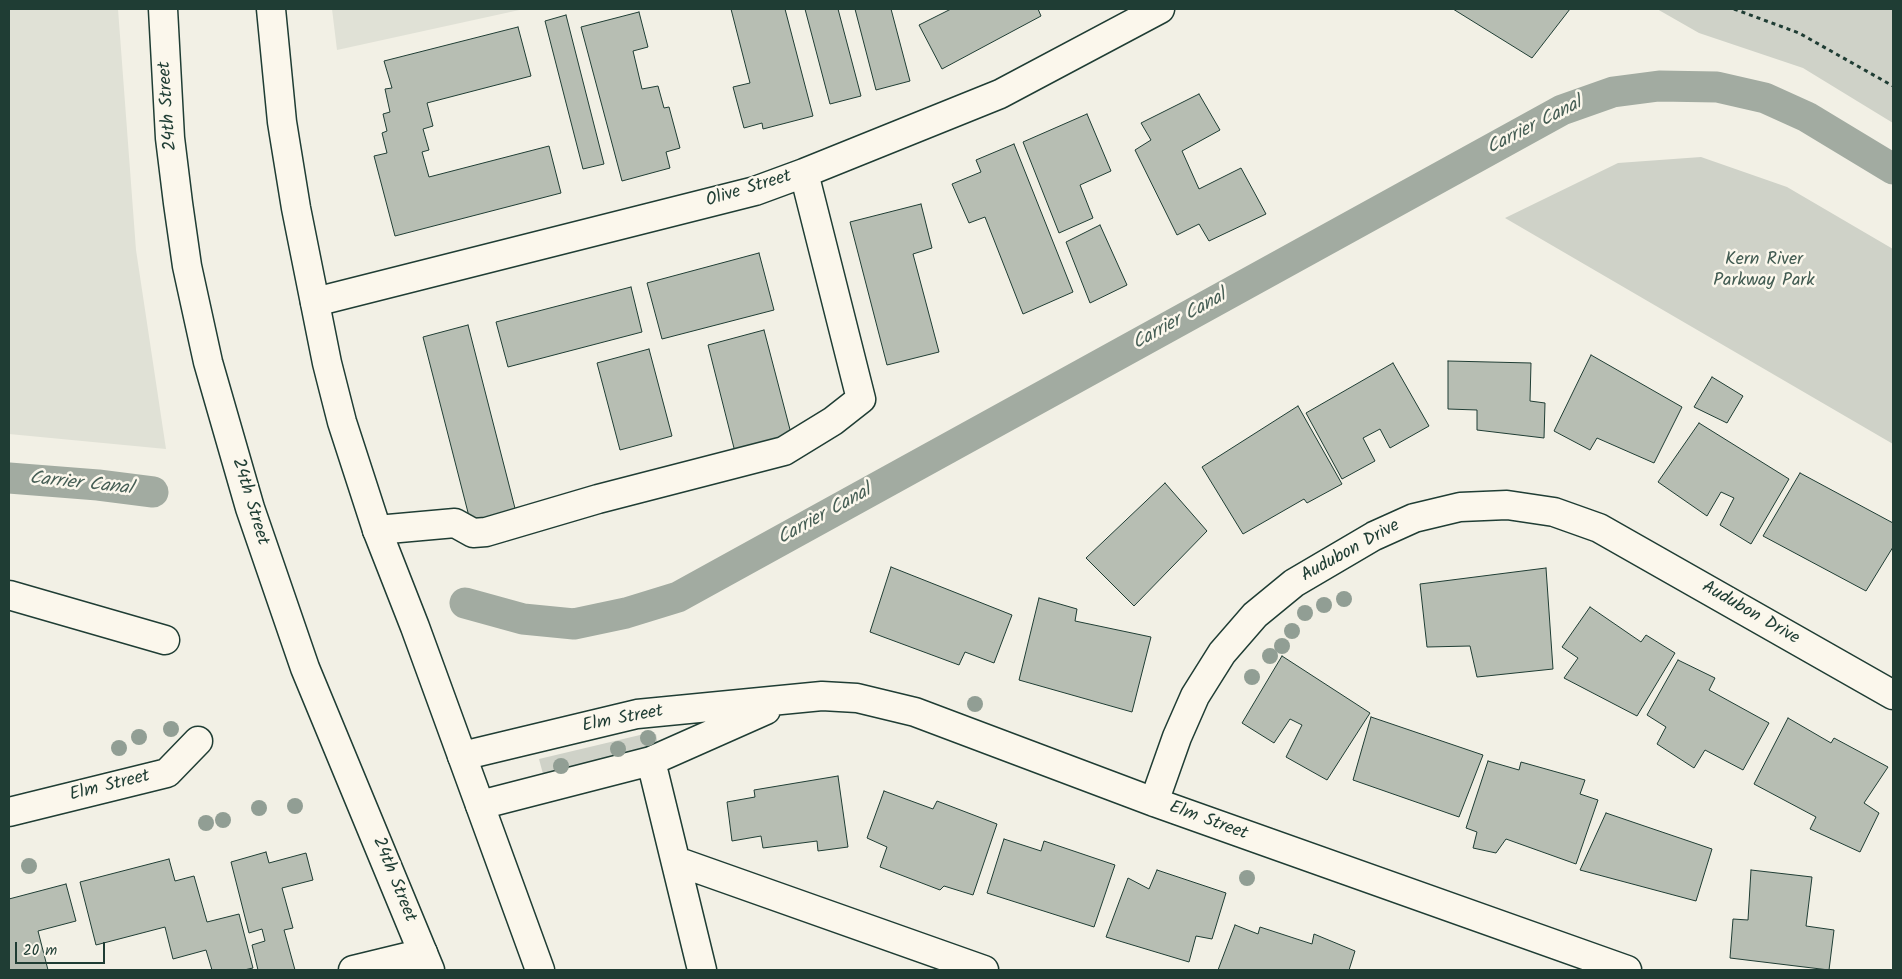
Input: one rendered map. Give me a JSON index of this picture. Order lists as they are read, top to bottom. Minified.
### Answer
{"streets":{"street":["24th Street","Olive Street","Audubon Drive","Elm Street"]},"crossings":[["Audubon Drive","Elm Street"]],"water":["Carrier Canal"],"parks":["Kern River Parkway Park"],"scale_bar":"20 m"}
